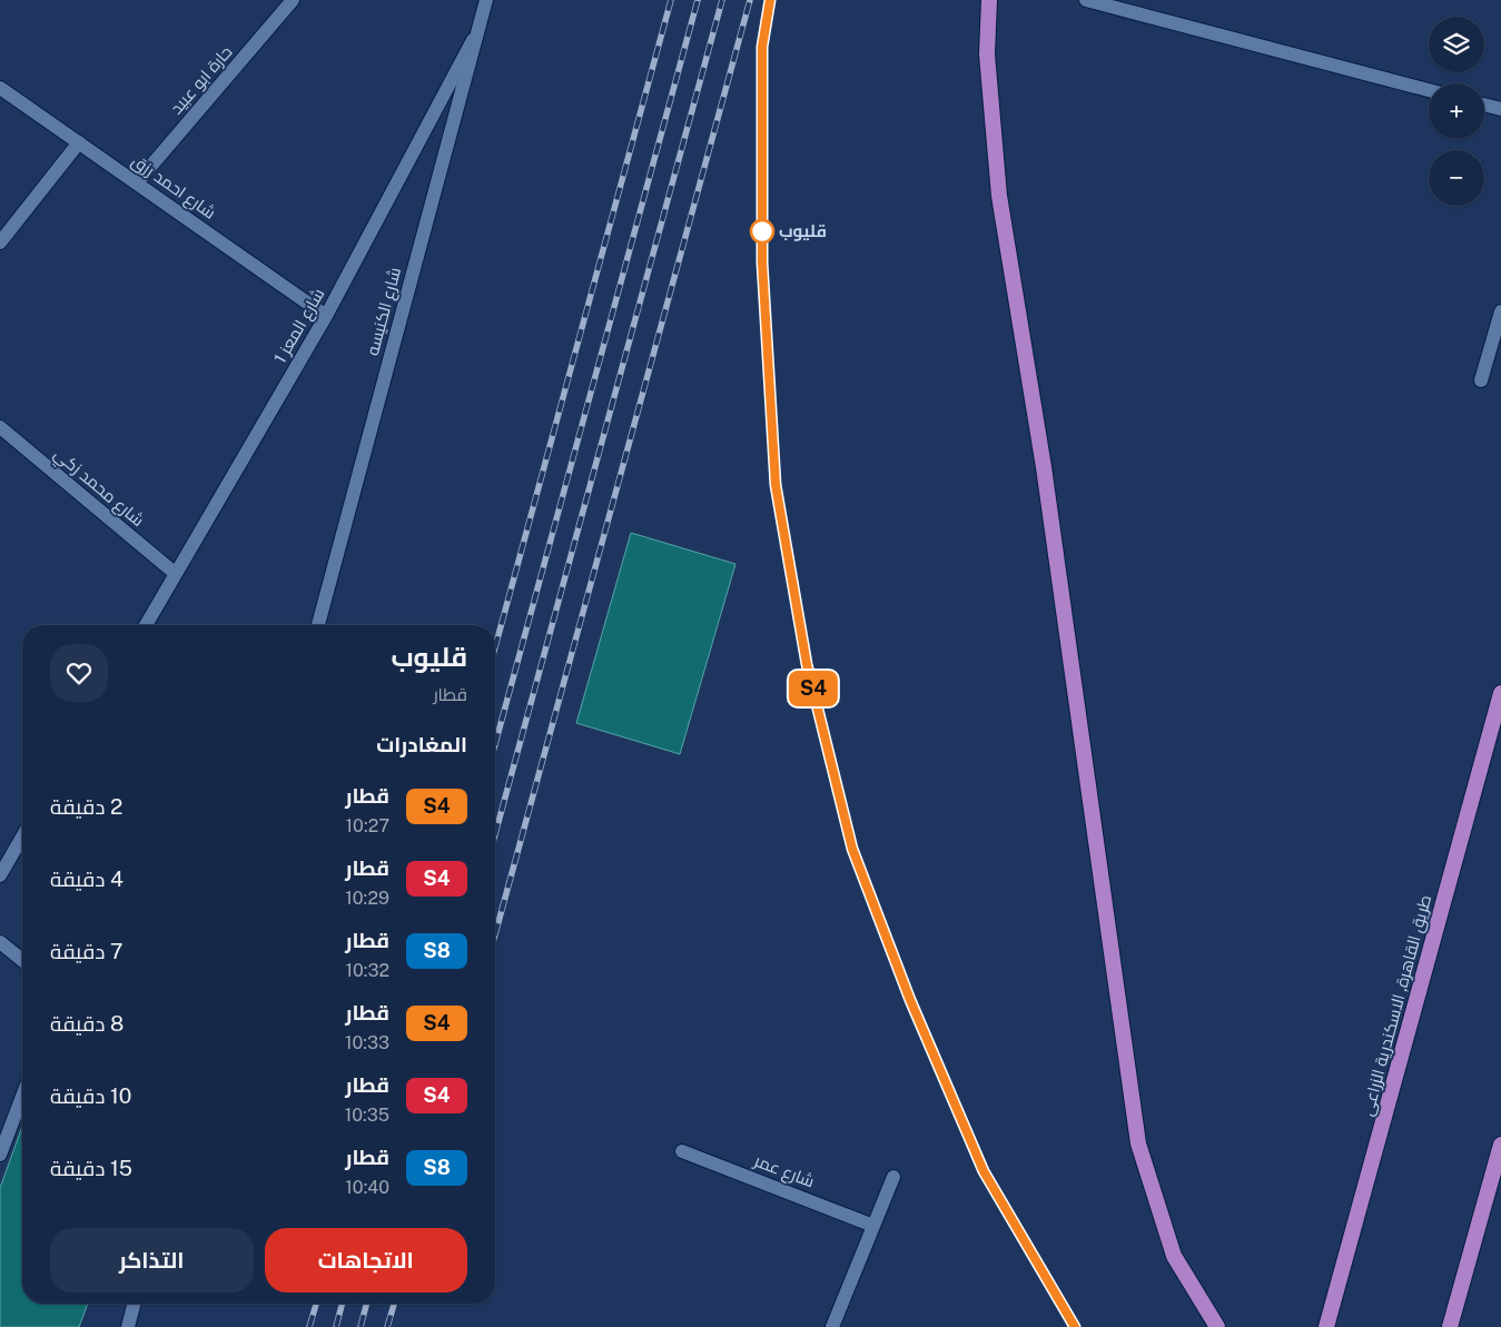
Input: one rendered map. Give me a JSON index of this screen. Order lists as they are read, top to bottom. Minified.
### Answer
{"streets":{"highway":["طريق القاهرة, الاسكندرية الزراعى"],"street":["حارة ابو عبيد","شارع احمد رزق","شارع الكنيسه","شارع المعز 1","شارع محمد زكي","شارع عمر"]},"crossings":[["حارة ابو عبيد","شارع احمد رزق"],["شارع احمد رزق","شارع المعز 1"],["شارع الكنيسه","شارع المعز 1"],["شارع المعز 1","شارع محمد زكي"]],"places":["قليوب"],"page":{"on_map":"S4","map_buttons":["+","−"],"heading":[["قليوب","قطار"],"المغادرات"],"list":[{"mark":"S4","name":"قطار","note":"10:27","value":"2 دقيقة"},{"mark":"S4","name":"قطار","note":"10:29","value":"4 دقيقة"},{"mark":"S8","name":"قطار","note":"10:32","value":"7 دقيقة"},{"mark":"S4","name":"قطار","note":"10:33","value":"8 دقيقة"},{"mark":"S4","name":"قطار","note":"10:35","value":"10 دقيقة"},{"mark":"S8","name":"قطار","note":"10:40","value":"15 دقيقة"}],"buttons":["الاتجاهات","التذاكر"]}}
